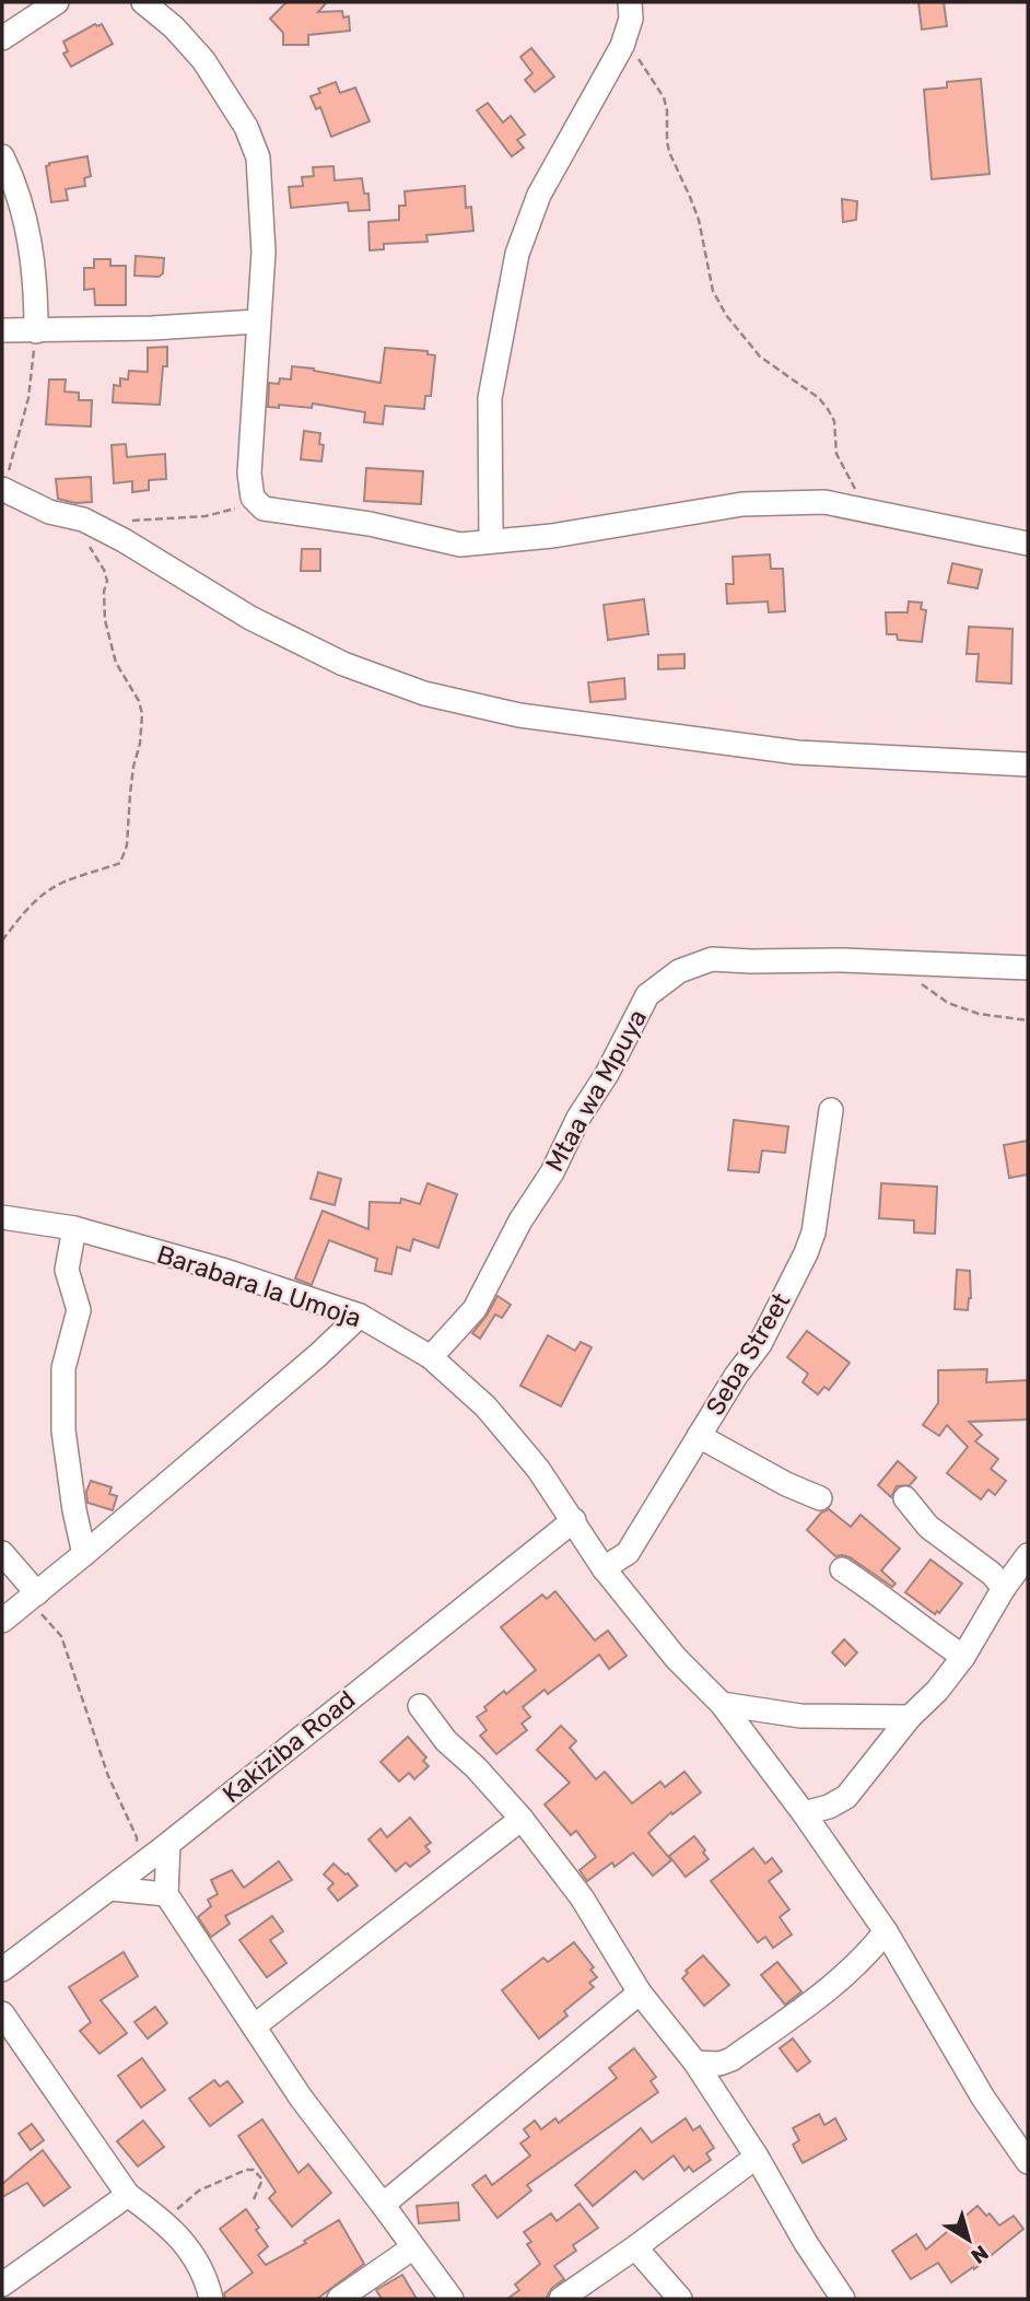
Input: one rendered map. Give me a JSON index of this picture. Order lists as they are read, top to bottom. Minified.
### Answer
{"streets":{"street":["Mtaa wa Mpuya","Barabara la Umoja","Seba Street","Kakiziba Road"]},"crossings":[["Mtaa wa Mpuya","Barabara la Umoja"],["Barabara la Umoja","Seba Street"],["Barabara la Umoja","Kakiziba Road"]],"north":"bottom right"}
